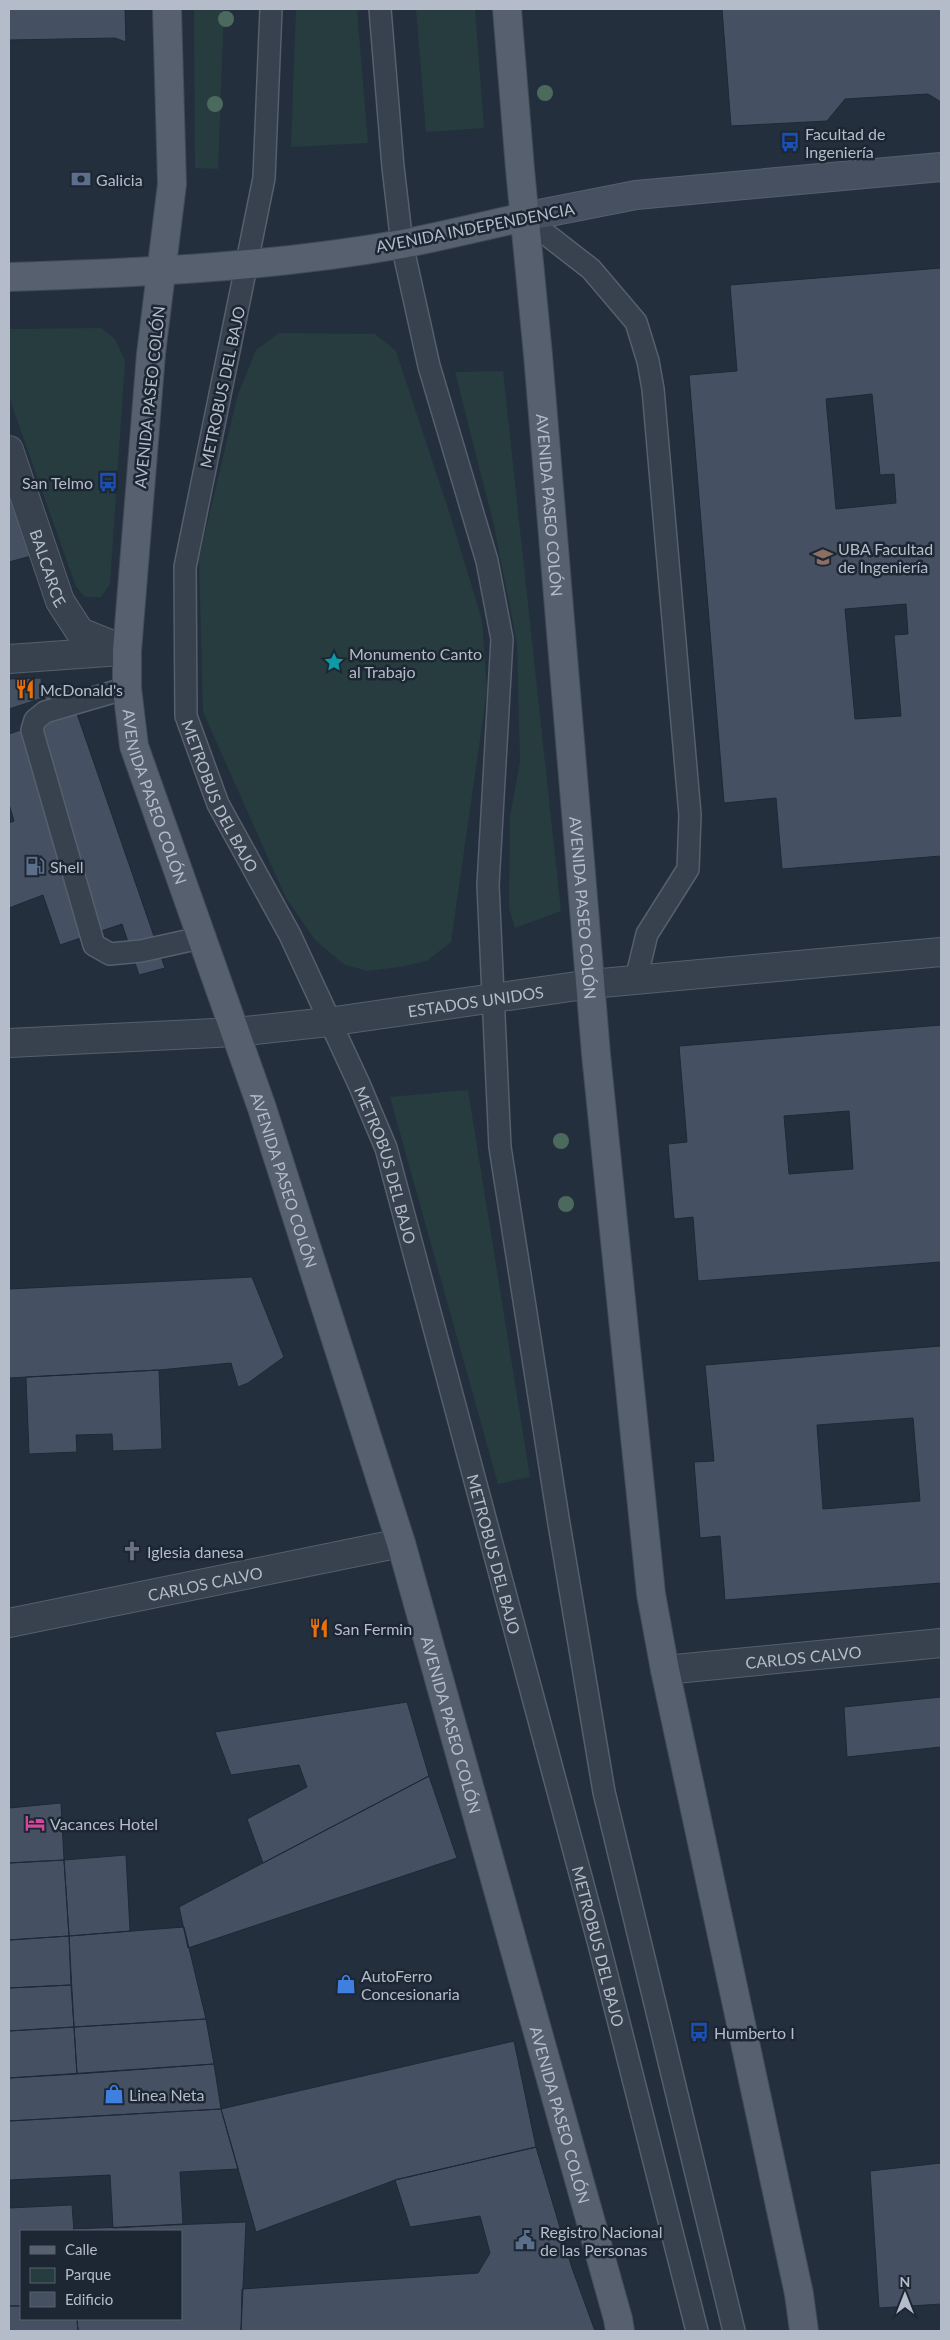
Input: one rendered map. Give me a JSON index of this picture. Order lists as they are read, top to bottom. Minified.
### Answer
{"streets":{"main road":["AVENIDA INDEPENDENCIA","AVENIDA PASEO COLÓN"],"street":["BALCARCE","ESTADOS UNIDOS","CARLOS CALVO"],"lane":["METROBUS DEL BAJO"]},"crossings":[["AVENIDA INDEPENDENCIA","METROBUS DEL BAJO"],["AVENIDA INDEPENDENCIA","AVENIDA PASEO COLÓN"],["METROBUS DEL BAJO","ESTADOS UNIDOS"],["AVENIDA PASEO COLÓN","BALCARCE"],["AVENIDA PASEO COLÓN","ESTADOS UNIDOS"],["AVENIDA PASEO COLÓN","CARLOS CALVO"]],"places":{"bus stop":["Facultad de Ingeniería","San Telmo","Humberto I"],"bank":["Galicia"],"school or university":["UBA Facultad de Ingeniería"],"place":["Monumento Canto al Trabajo"],"restaurant":["McDonald's","San Fermin"],"fuel station":["Shell"],"church":["Iglesia danesa"],"hotel":["Vacances Hotel"],"shop":["AutoFerro Concesionaria","Linea Neta"],"public building":["Registro Nacional de las Personas"]},"legend":["Calle","Parque","Edificio"],"north":"top"}
